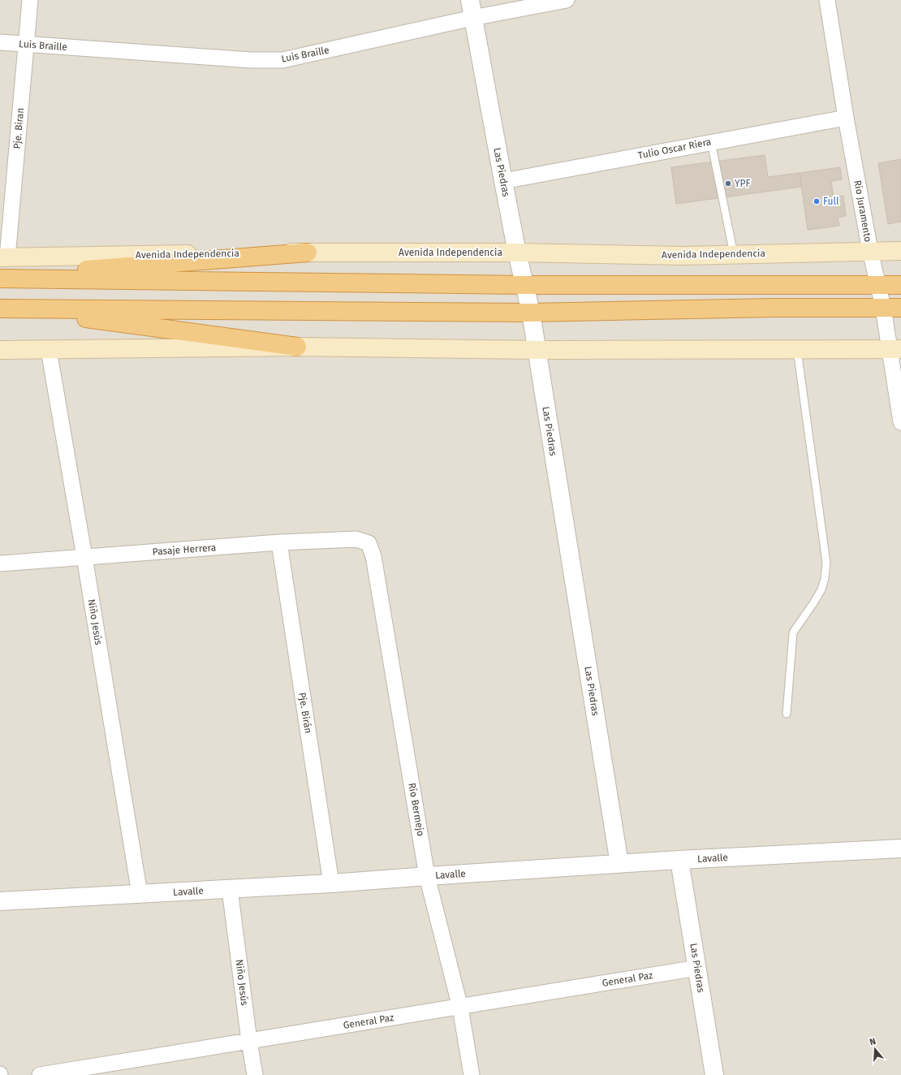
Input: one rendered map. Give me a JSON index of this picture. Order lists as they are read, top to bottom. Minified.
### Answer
{"streets":{"main road":["Avenida Independencia"],"street":["Luis Braille","Pje. Biran","Tulio Oscar Riera","Las Piedras","Rio Juramento","Pasaje Herrera","Niño Jesús","Pje. Birán","Río Bermejo","Lavalle","General Paz"]},"crossings":[["Luis Braille","Pje. Biran"],["Luis Braille","Las Piedras"],["Pje. Biran","Avenida Independencia"],["Tulio Oscar Riera","Las Piedras"],["Tulio Oscar Riera","Rio Juramento"],["Las Piedras","Avenida Independencia"],["Las Piedras","Lavalle"],["Las Piedras","General Paz"],["Rio Juramento","Avenida Independencia"],["Pasaje Herrera","Niño Jesús"],["Pasaje Herrera","Pje. Birán"],["Pasaje Herrera","Río Bermejo"],["Niño Jesús","Lavalle"],["Niño Jesús","General Paz"],["Pje. Birán","Lavalle"],["Río Bermejo","Lavalle"],["Río Bermejo","General Paz"]],"places":["YPF","Full"],"north":"top"}
